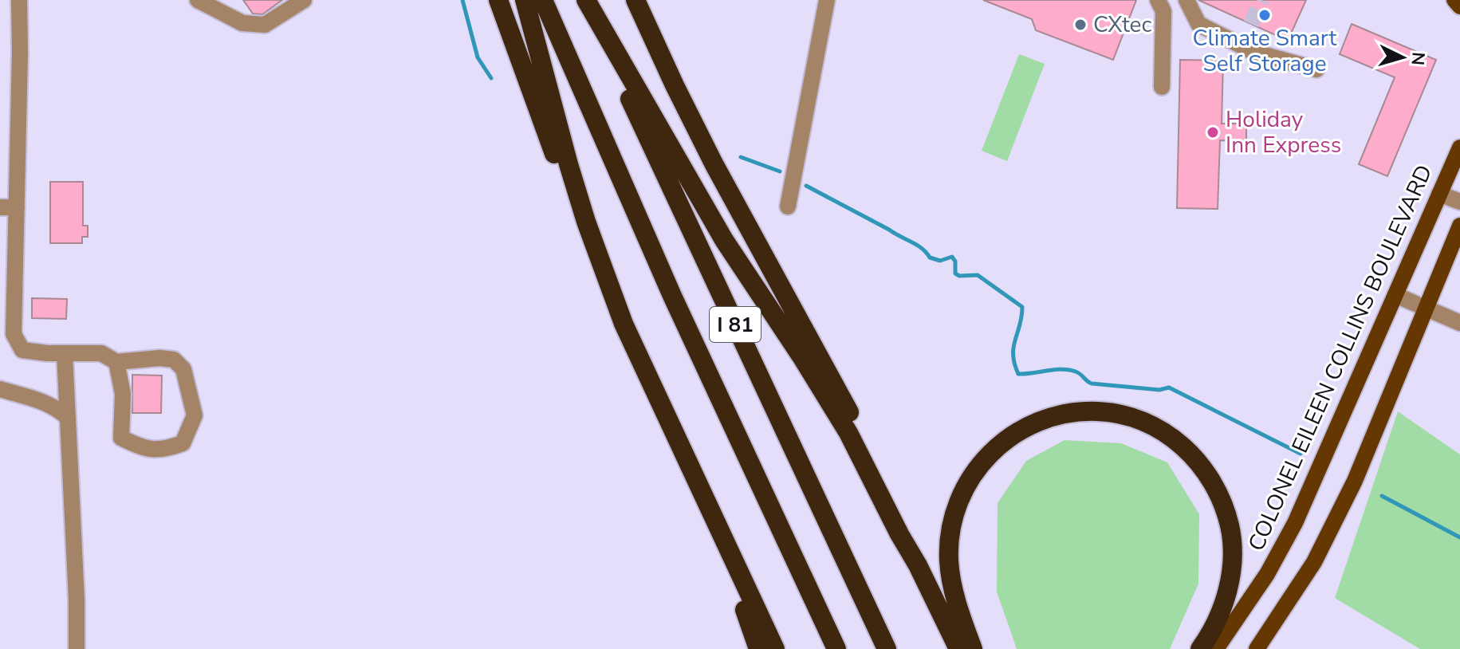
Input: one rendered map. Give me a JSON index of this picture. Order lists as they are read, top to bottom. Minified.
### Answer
{"streets":{"highway":["I 81"],"main road":["COLONEL EILEEN COLLINS BOULEVARD"]},"places":["Climate Smart Self Storage","CXtec","Holiday Inn Express"],"north":"right"}
